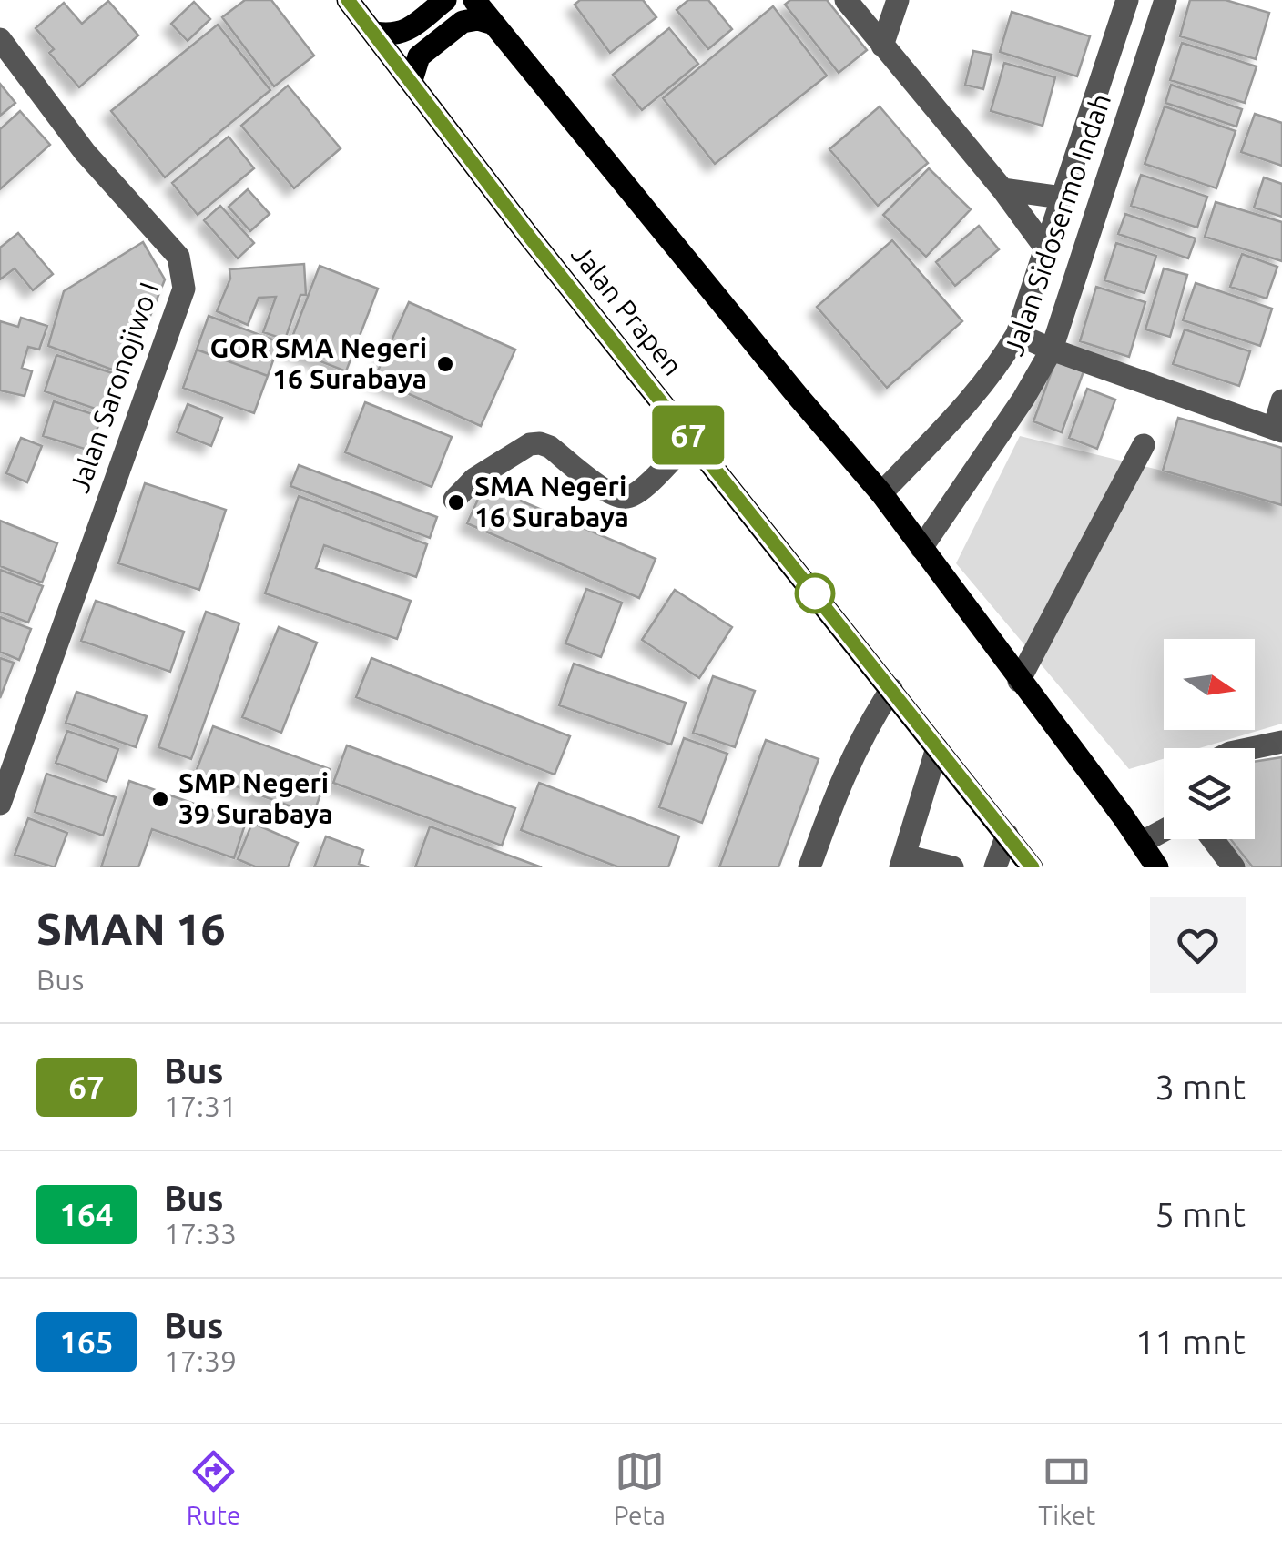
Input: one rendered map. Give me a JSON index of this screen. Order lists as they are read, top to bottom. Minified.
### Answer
{"streets":{"main road":["Jalan Prapen"],"street":["Jalan Sidosermo Indah","Jalan Saronojiwo I"]},"places":["GOR SMA Negeri 16 Surabaya","SMA Negeri 16 Surabaya","SMP Negeri 39 Surabaya"],"lines":["bus line 67"],"north":"right","page":{"on_map":"67","heading":["SMAN 16","Bus"],"list":[{"mark":"67","name":"Bus","note":"17:31","value":"3 mnt"},{"mark":"164","name":"Bus","note":"17:33","value":"5 mnt"},{"mark":"165","name":"Bus","note":"17:39","value":"11 mnt"}],"tabs":["Rute","Peta","Tiket"]}}
